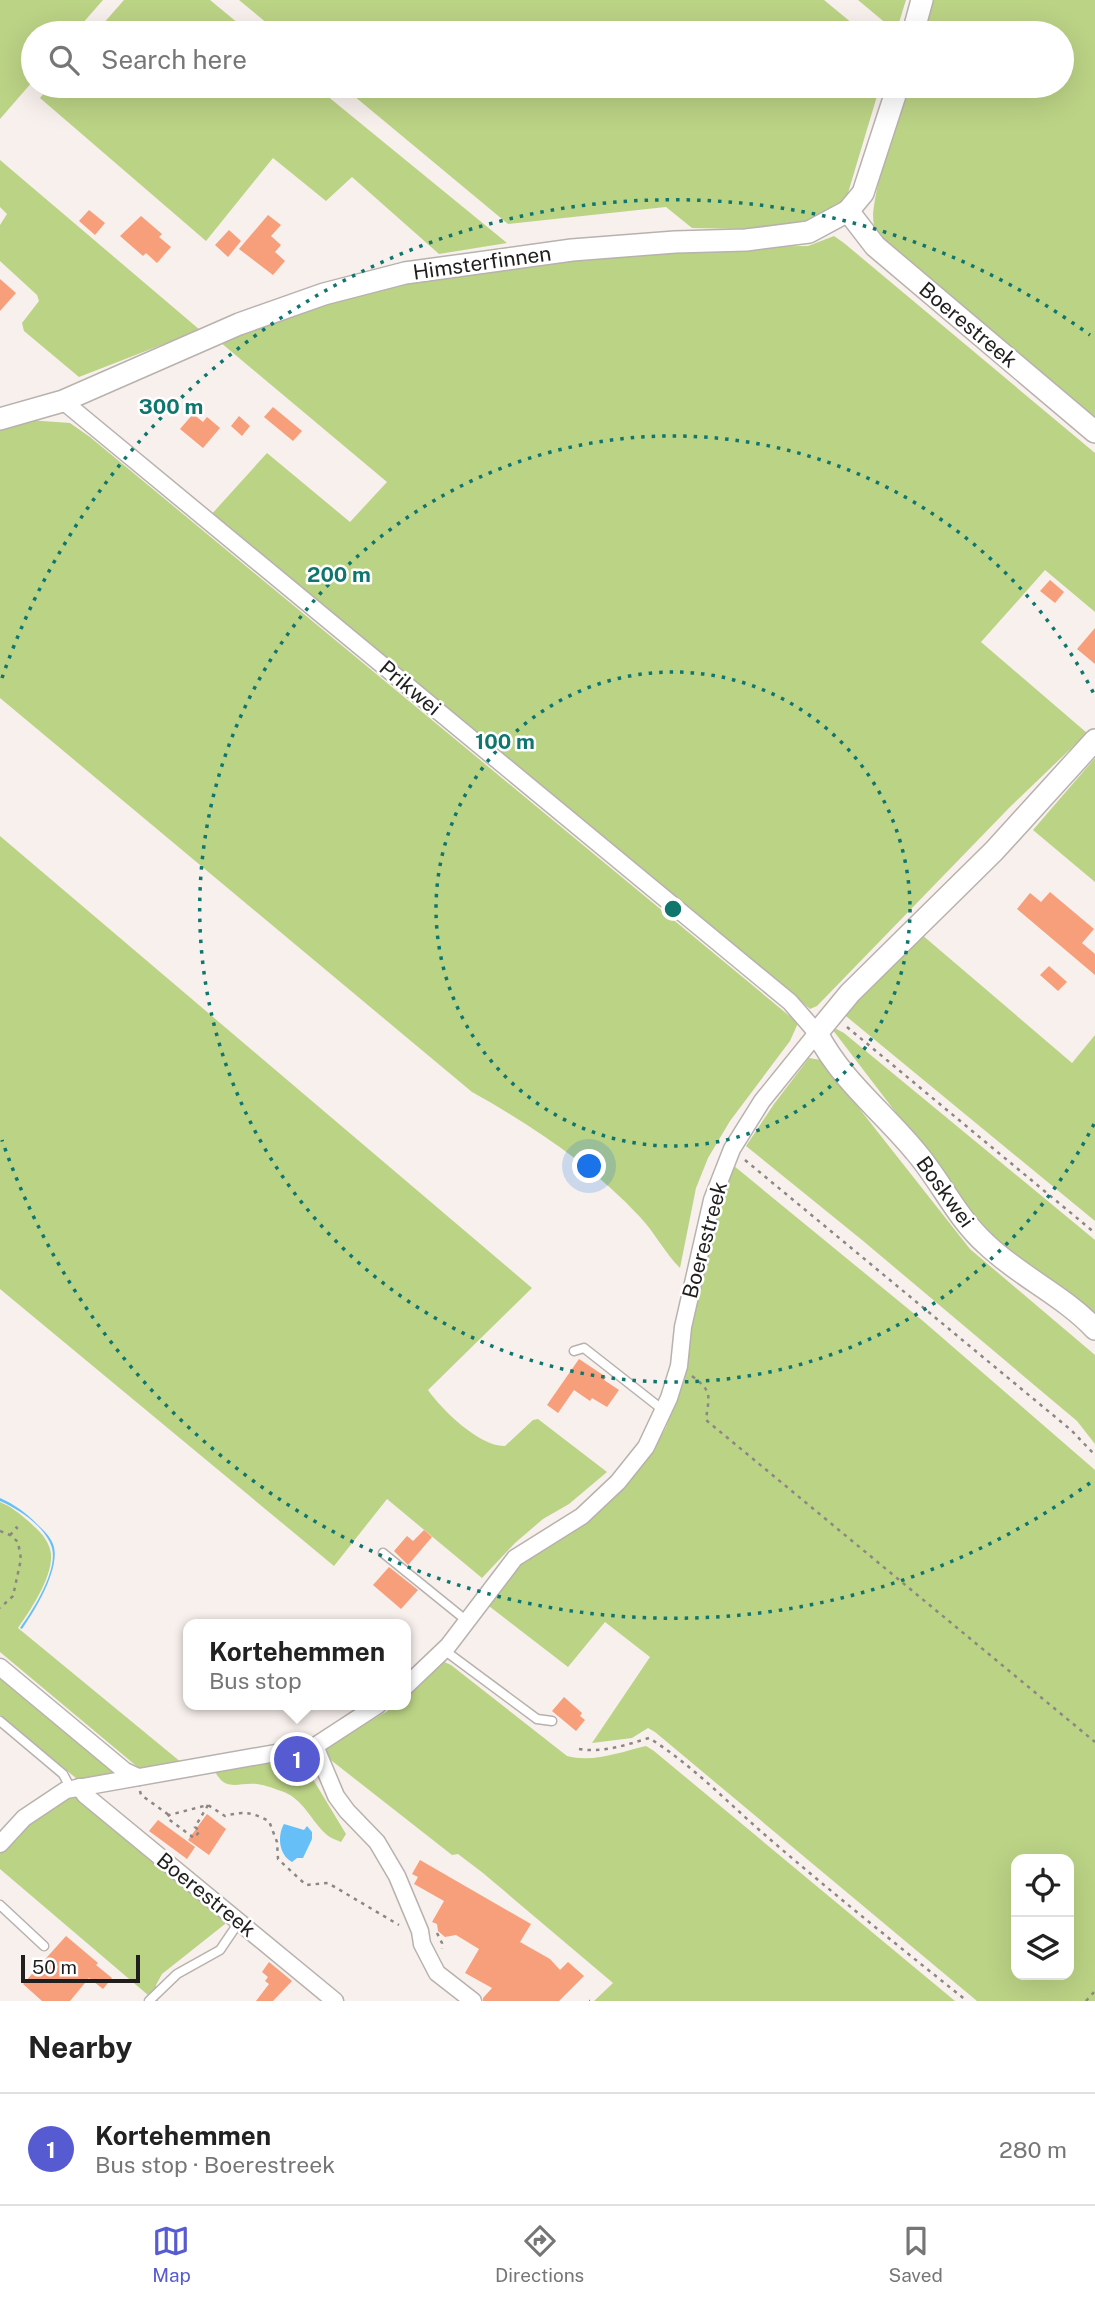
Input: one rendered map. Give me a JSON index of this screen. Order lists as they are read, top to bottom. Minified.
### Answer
{"streets":{"street":["Himsterfinnen","Boerestreek","Prikwei","Boskwei"]},"crossings":[["Himsterfinnen","Boerestreek"],["Himsterfinnen","Prikwei"],["Boerestreek","Prikwei"],["Boerestreek","Boskwei"],["Prikwei","Boskwei"]],"scale_bar":"50 m","page":{"search":"Search here","popup":["Kortehemmen","Bus stop"],"pins":"1","scale":"50 m","heading":"Nearby","list":[{"mark":"1","name":"Kortehemmen","note":"Bus stop · Boerestreek","value":"280 m"}],"nav":["Map","Directions","Saved"]},"rings":["300 m","200 m","100 m"]}
